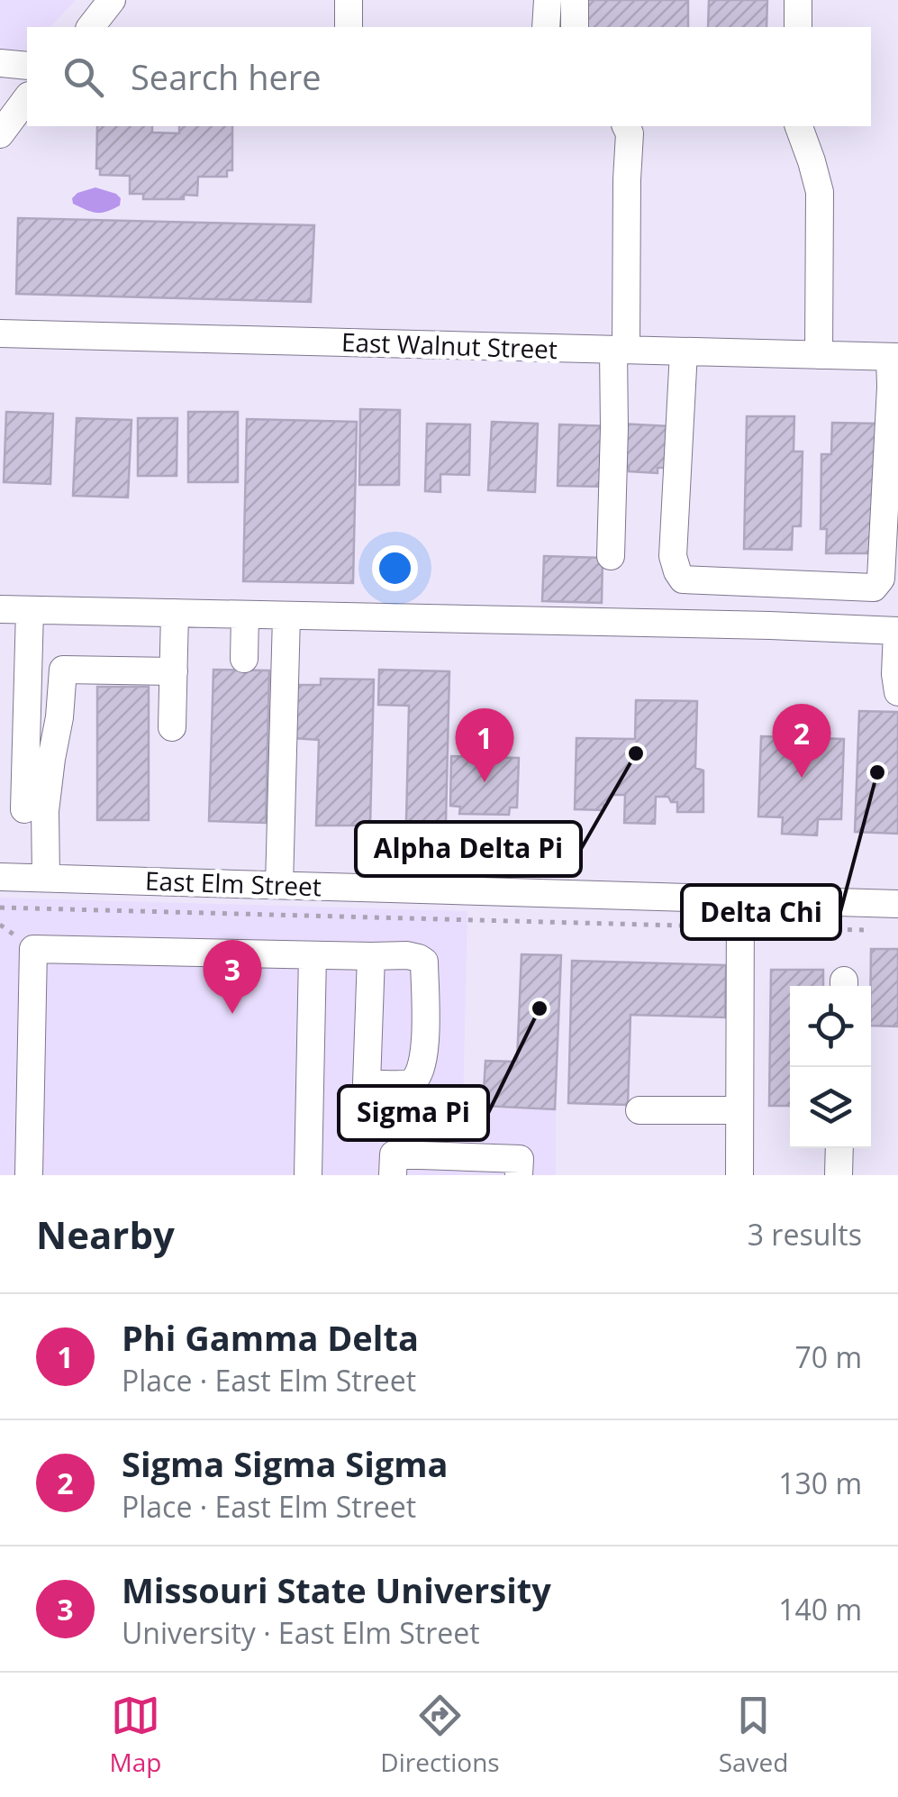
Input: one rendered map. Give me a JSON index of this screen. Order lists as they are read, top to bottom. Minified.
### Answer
{"streets":{"street":["East Walnut Street","East Elm Street"]},"places":["Alpha Delta Pi","Delta Chi","Sigma Pi"],"page":{"search":"Search here","pins":["2","1","3"],"heading":["Nearby","3 results"],"list":[{"mark":"1","name":"Phi Gamma Delta","note":"Place · East Elm Street","value":"70 m"},{"mark":"2","name":"Sigma Sigma Sigma","note":"Place · East Elm Street","value":"130 m"},{"mark":"3","name":"Missouri State University","note":"University · East Elm Street","value":"140 m"}],"nav":["Map","Directions","Saved"]}}
